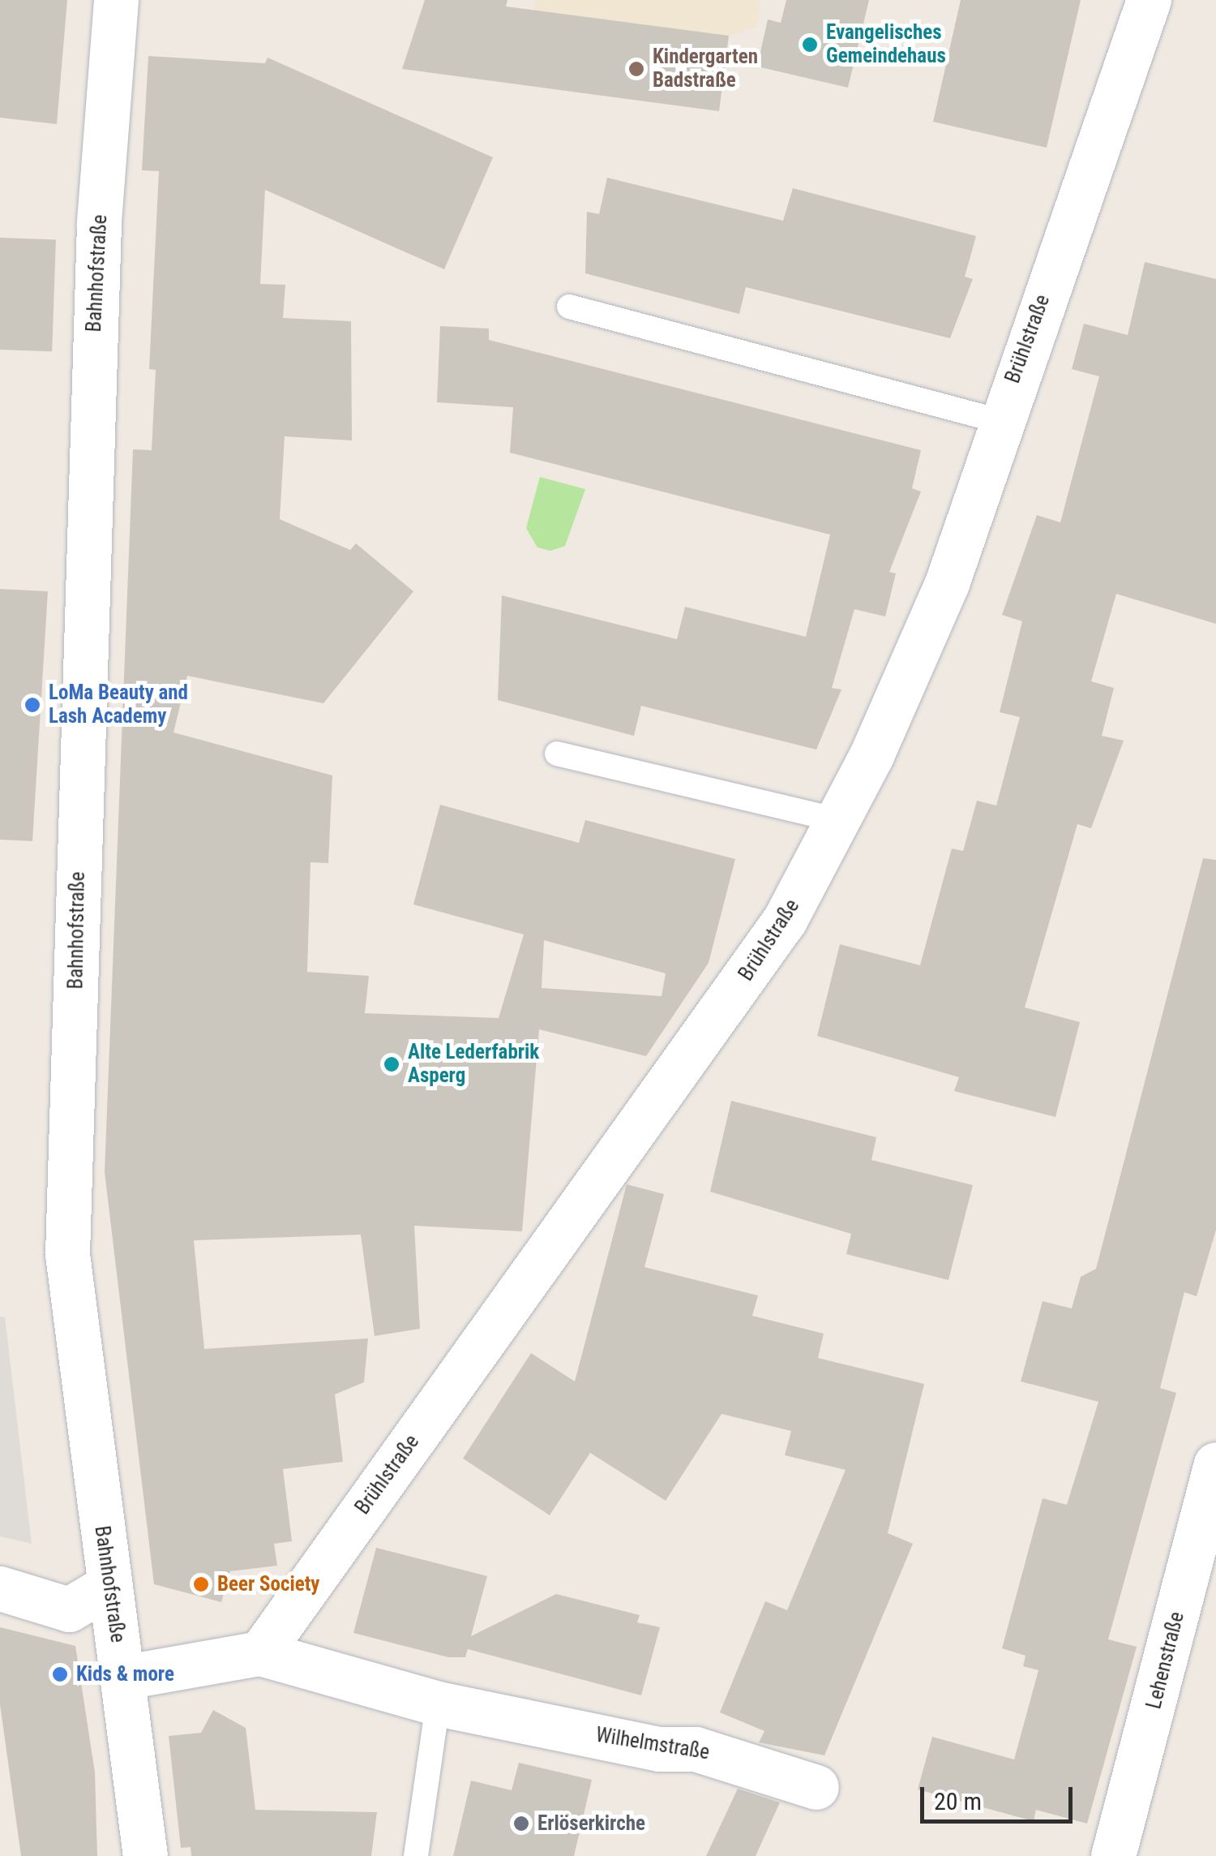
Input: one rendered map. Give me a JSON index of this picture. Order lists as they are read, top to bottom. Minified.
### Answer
{"streets":{"street":["Bahnhofstraße","Brühlstraße","Lehenstraße","Wilhelmstraße"]},"crossings":[["Brühlstraße","Wilhelmstraße"]],"places":["Evangelisches Gemeindehaus","Kindergarten Badstraße","LoMa Beauty and Lash Academy","Alte Lederfabrik Asperg","Beer Society","Kids & more","Erlöserkirche"],"scale_bar":"20 m"}
